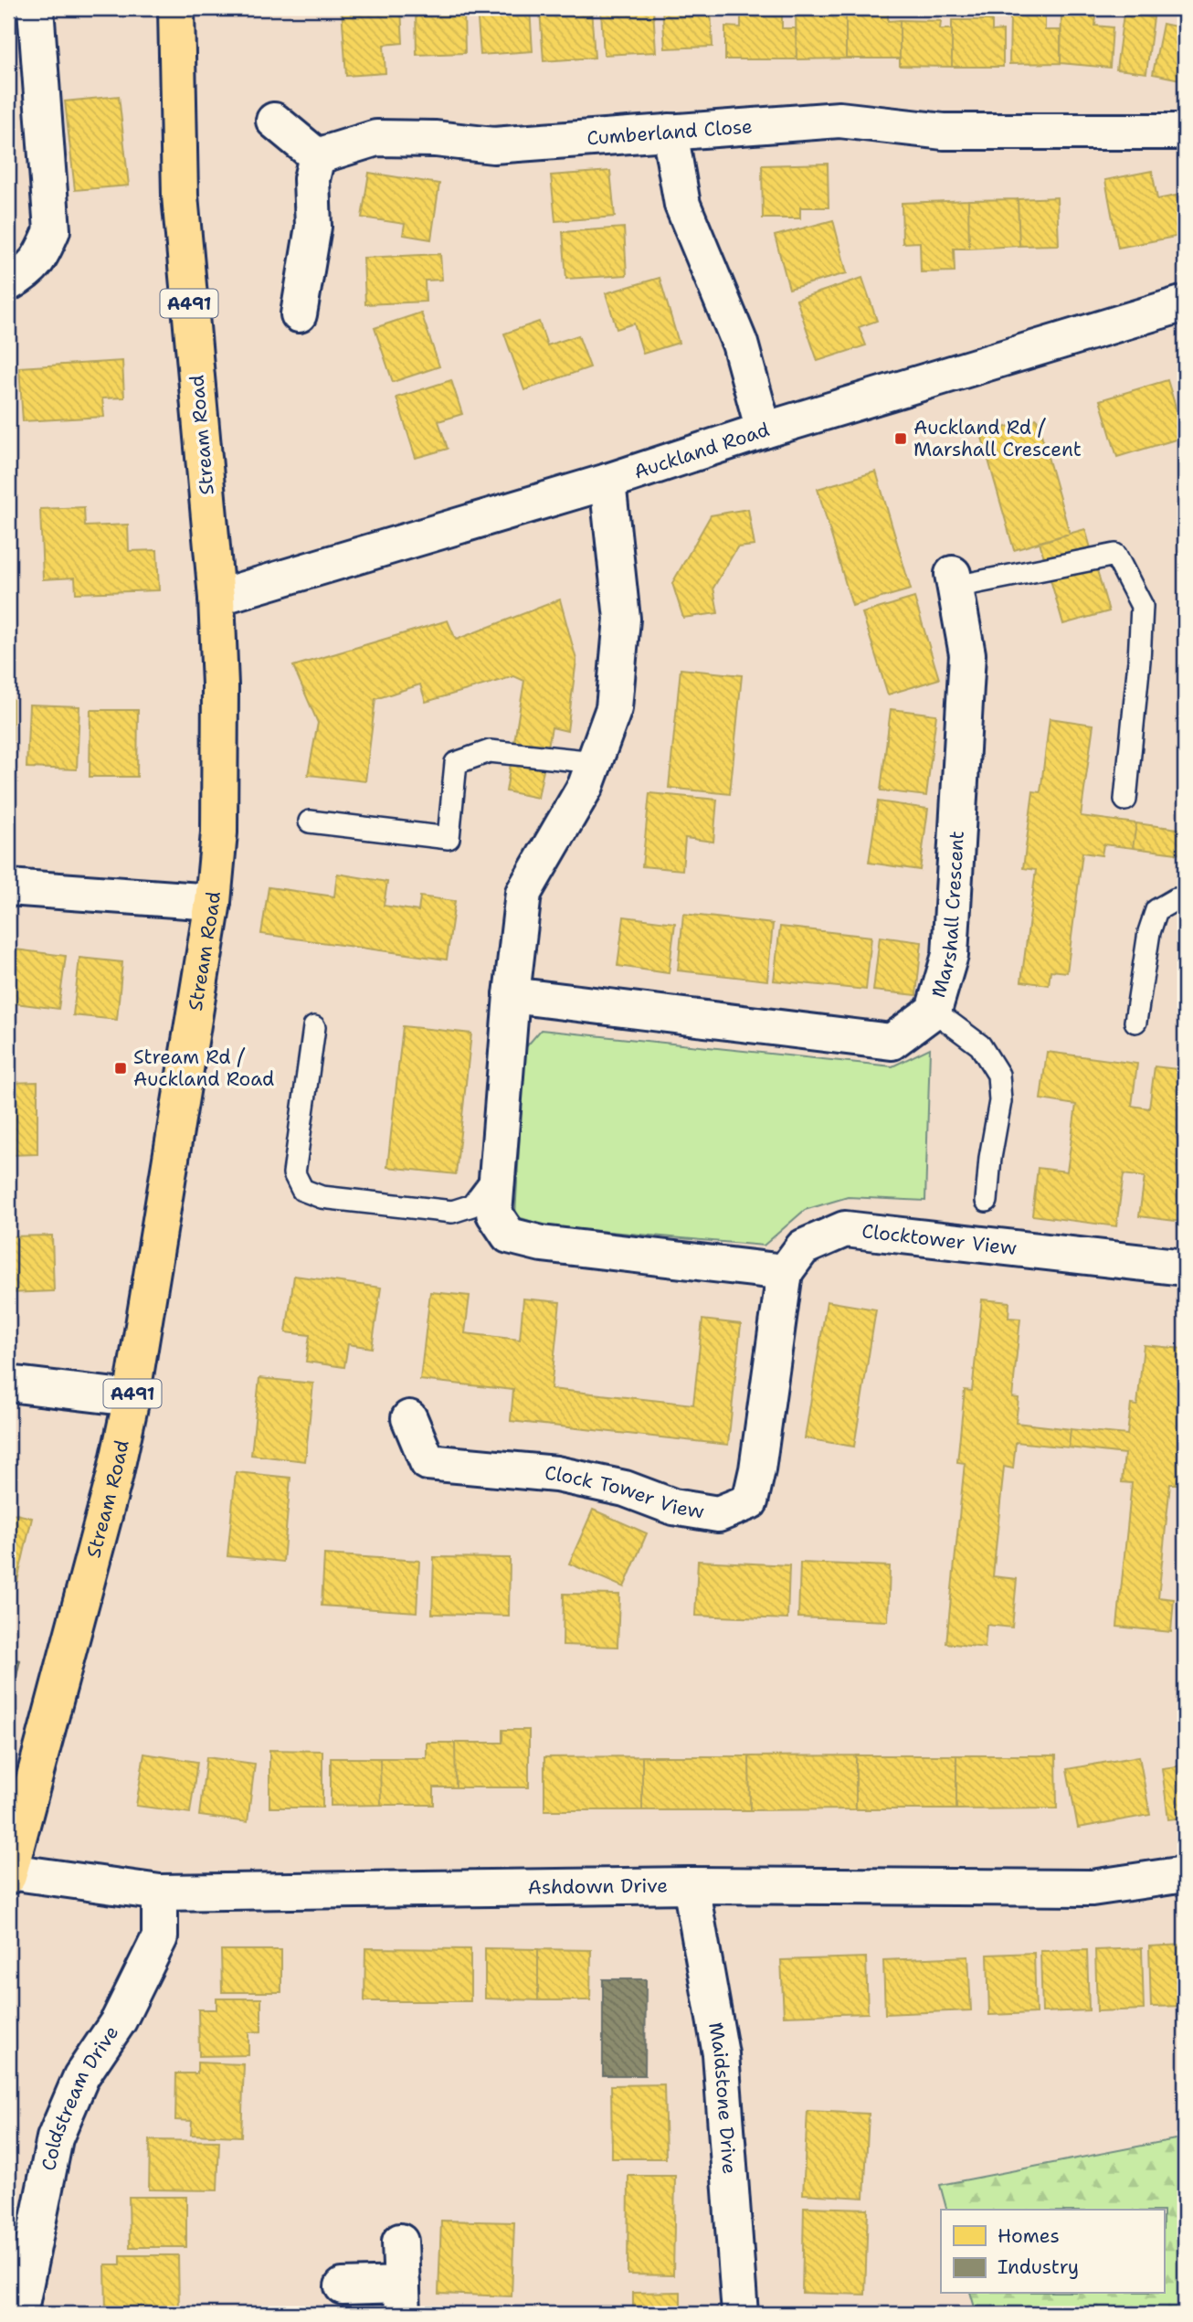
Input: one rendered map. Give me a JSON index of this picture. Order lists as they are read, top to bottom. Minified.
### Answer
{"streets":{"highway":["A491","Stream Road"],"street":["Cumberland Close","Auckland Road","Marshall Crescent","Clocktower View","Clock Tower View","Ashdown Drive","Maidstone Drive","Coldstream Drive"]},"crossings":[["Stream Road","Auckland Road"],["Stream Road","Ashdown Drive"],["Clocktower View","Clock Tower View"],["Ashdown Drive","Maidstone Drive"],["Ashdown Drive","Coldstream Drive"]],"places":{"transit":["Auckland Rd / Marshall Crescent","Stream Rd / Auckland Road"]},"legend":["Homes","Industry"]}
